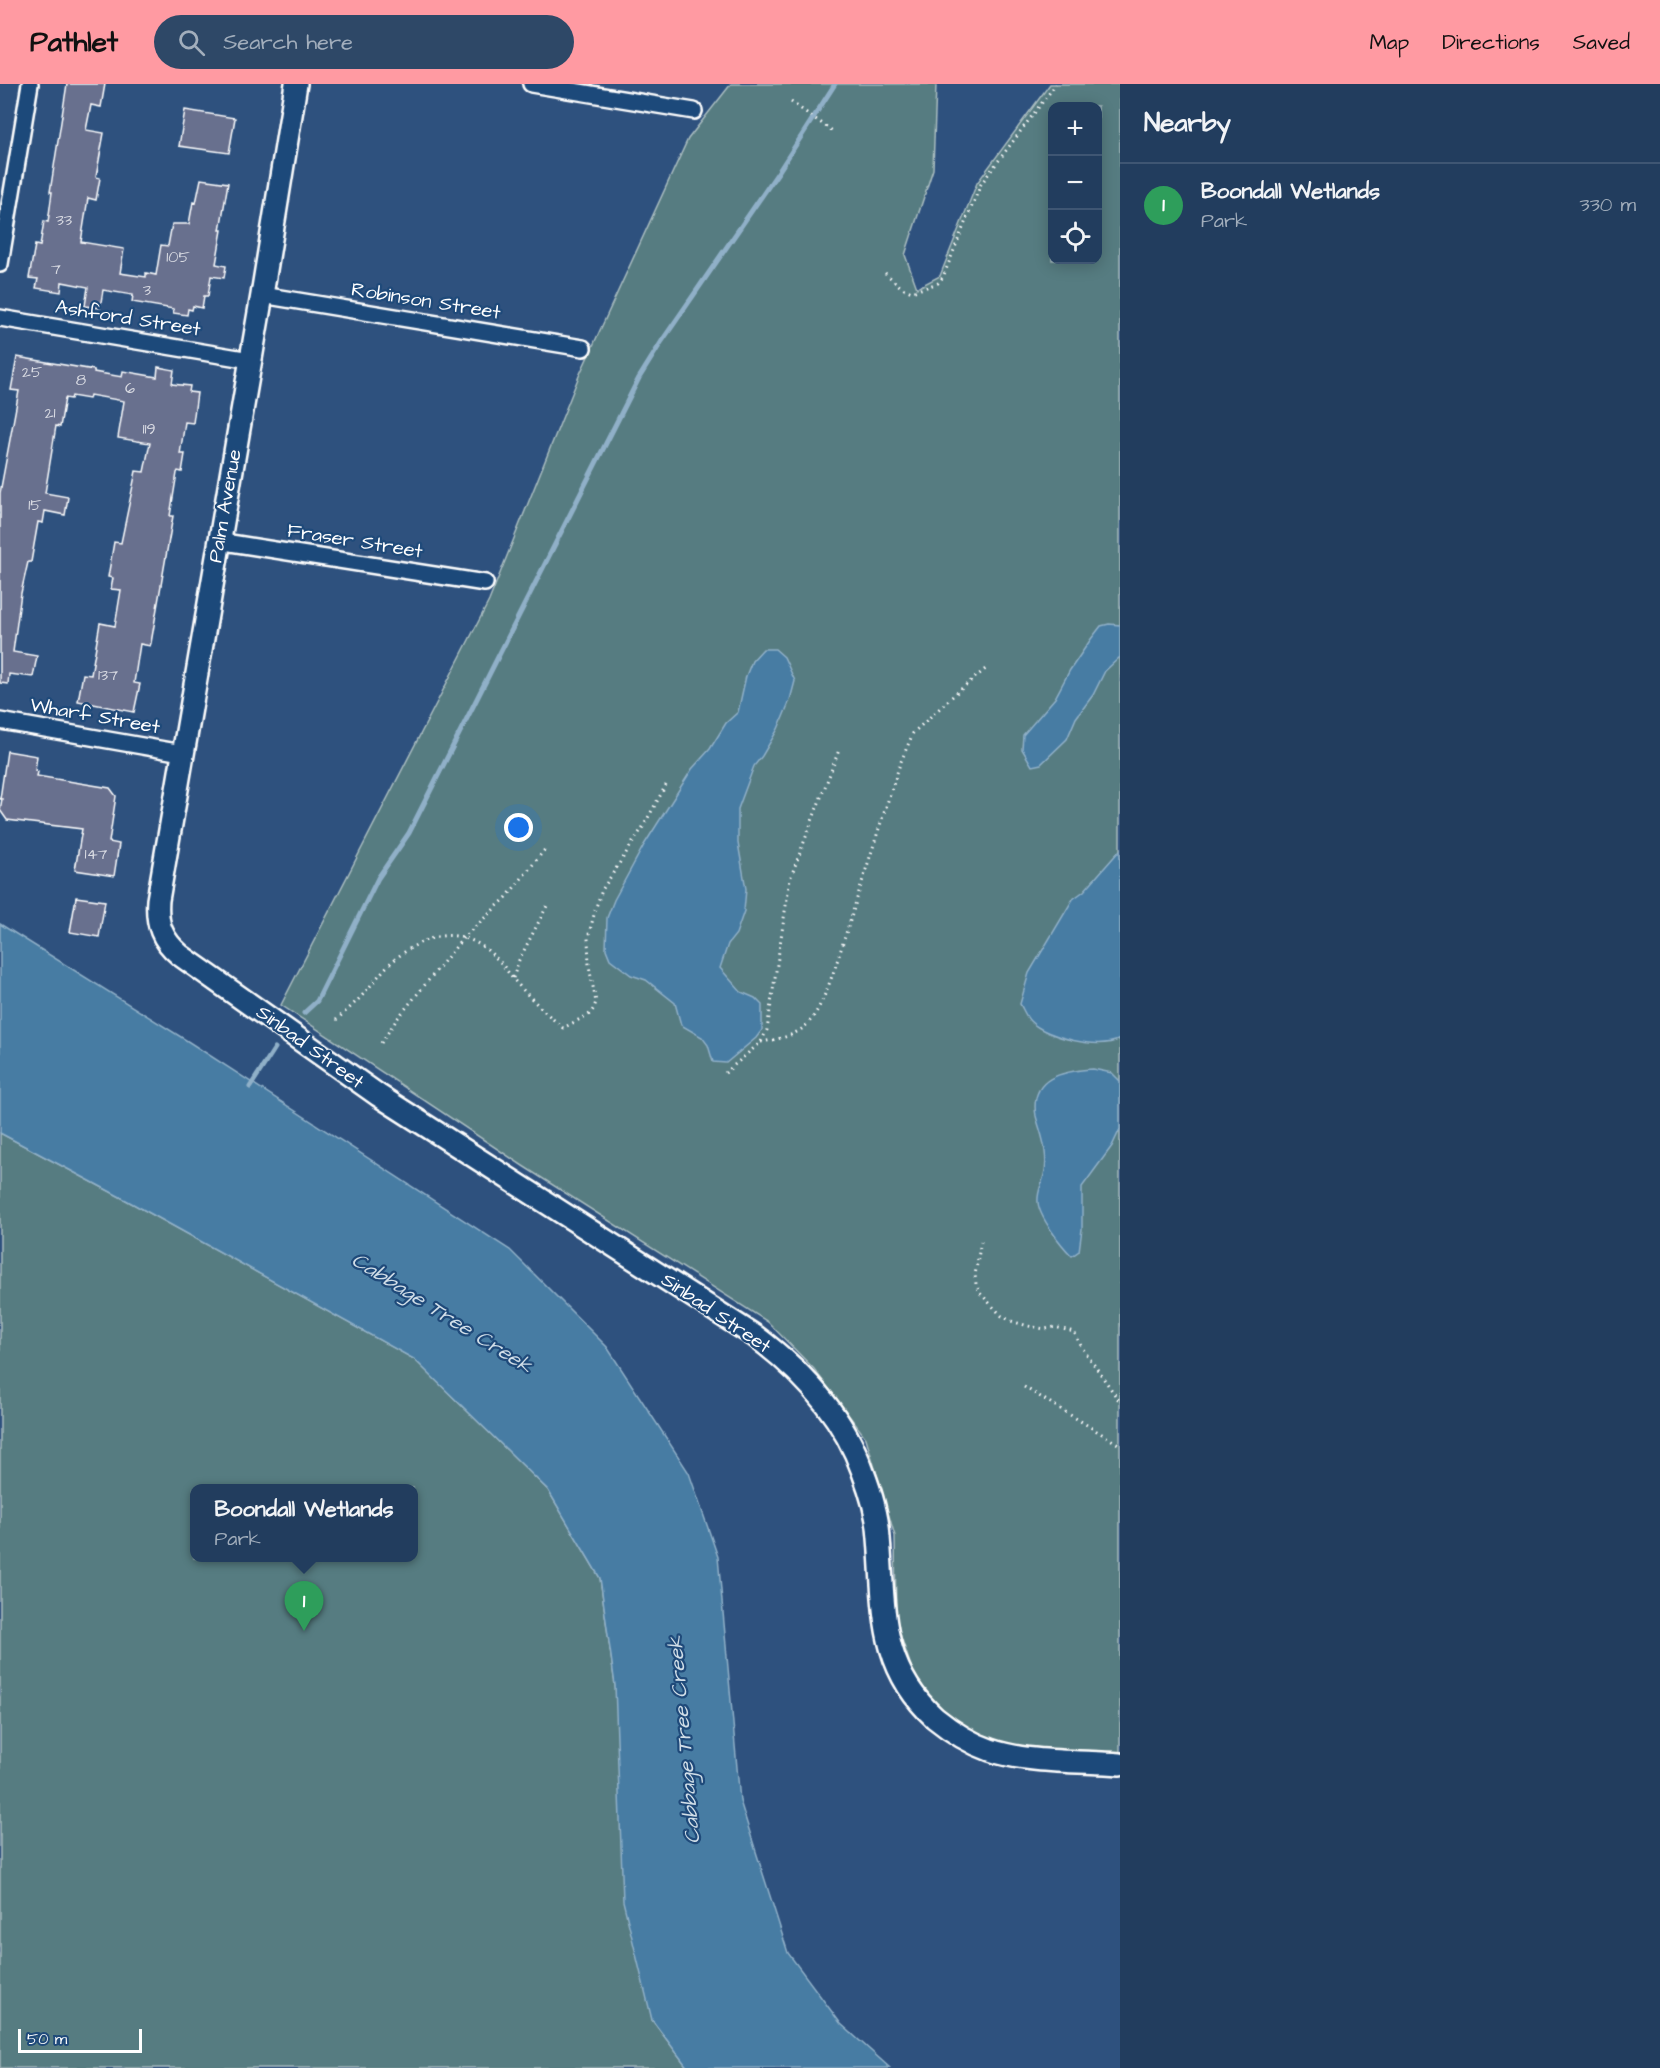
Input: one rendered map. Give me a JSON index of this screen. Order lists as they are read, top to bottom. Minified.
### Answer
{"streets":{"street":["Robinson Street","Ashford Street","Palm Avenue","Fraser Street","Wharf Street","Sinbad Street"]},"crossings":[["Robinson Street","Palm Avenue"],["Ashford Street","Palm Avenue"],["Palm Avenue","Fraser Street"],["Palm Avenue","Wharf Street"],["Palm Avenue","Sinbad Street"]],"water":["Cabbage Tree Creek"],"house_numbers":["33","105","7","3","25","8","6","21","119","15","137","147"],"scale_bar":"50 m","page":{"header":"Pathlet","search":"Search here","nav":["Map","Directions","Saved"],"heading":"Nearby","map_buttons":["+","−"],"list":[{"mark":"1","name":"Boondall Wetlands","note":"Park","value":"330 m"}],"popup":["Boondall Wetlands","Park"],"pins":"1","scale":"50 m"}}
